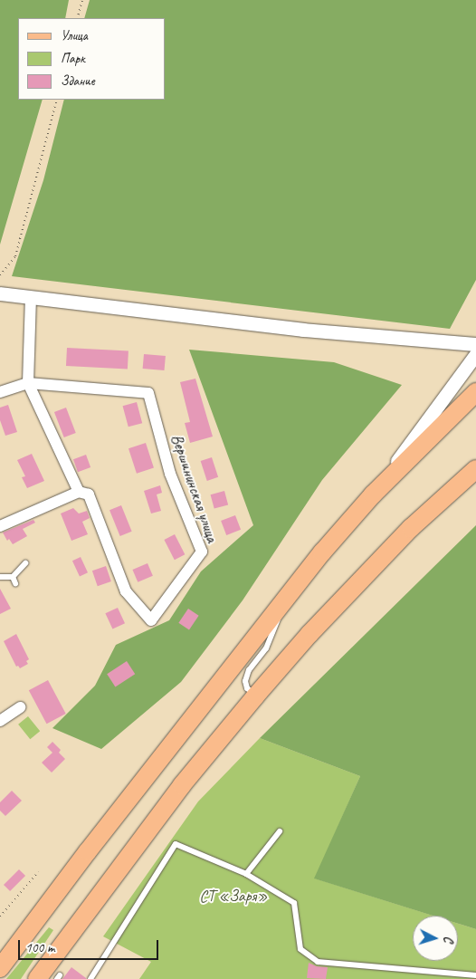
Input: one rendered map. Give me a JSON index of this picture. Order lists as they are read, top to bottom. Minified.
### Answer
{"streets":{"street":["Вершининская улица"]},"parks":["СТ «Заря»"],"legend":["Улица","Парк","Здание"],"scale_bar":"100 m","north":"right"}
